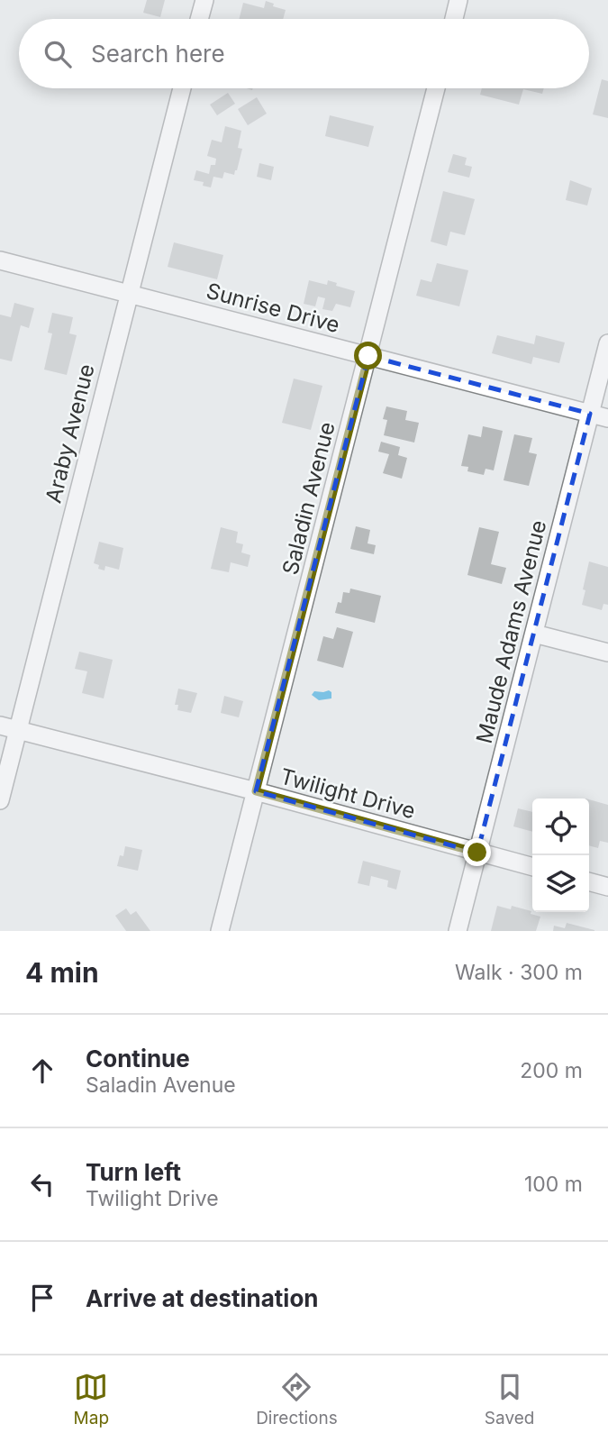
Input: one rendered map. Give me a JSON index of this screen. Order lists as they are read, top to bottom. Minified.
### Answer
{"streets":{"street":["Sunrise Drive","Araby Avenue","Saladin Avenue","Maude Adams Avenue","Twilight Drive"]},"crossings":[["Sunrise Drive","Araby Avenue"],["Sunrise Drive","Saladin Avenue"],["Sunrise Drive","Maude Adams Avenue"],["Araby Avenue","Twilight Drive"],["Saladin Avenue","Twilight Drive"],["Maude Adams Avenue","Twilight Drive"]],"page":{"search":"Search here","heading":["4 min","Walk · 300 m"],"list":[["Continue","Saladin Avenue","200 m"],["Turn left","Twilight Drive","100 m"],"Arrive at destination"],"nav":["Map","Directions","Saved"]}}
